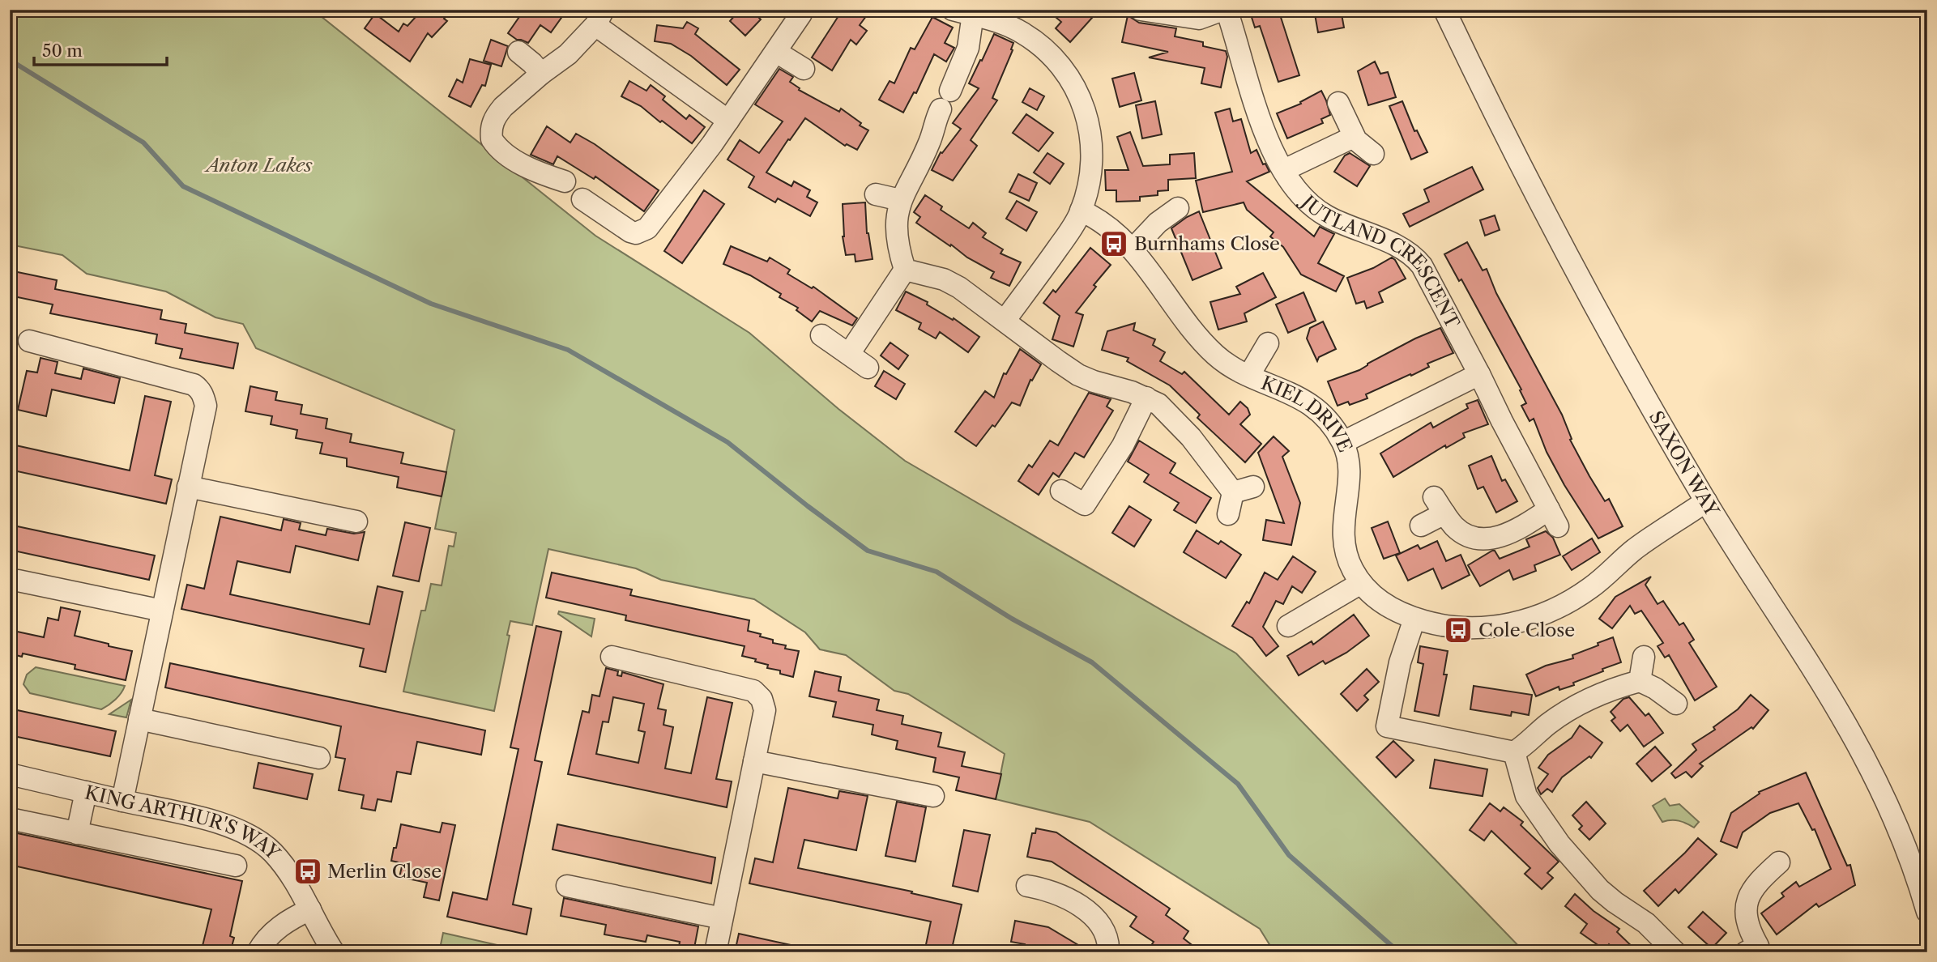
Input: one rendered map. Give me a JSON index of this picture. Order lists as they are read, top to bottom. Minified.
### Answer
{"streets":{"street":["JUTLAND CRESCENT","KIEL DRIVE","SAXON WAY","KING ARTHUR'S WAY"]},"crossings":[["KIEL DRIVE","SAXON WAY"]],"parks":["Anton Lakes"],"places":{"bus stop":["Burnhams Close","Cole Close","Merlin Close"]},"scale_bar":"50 m"}
